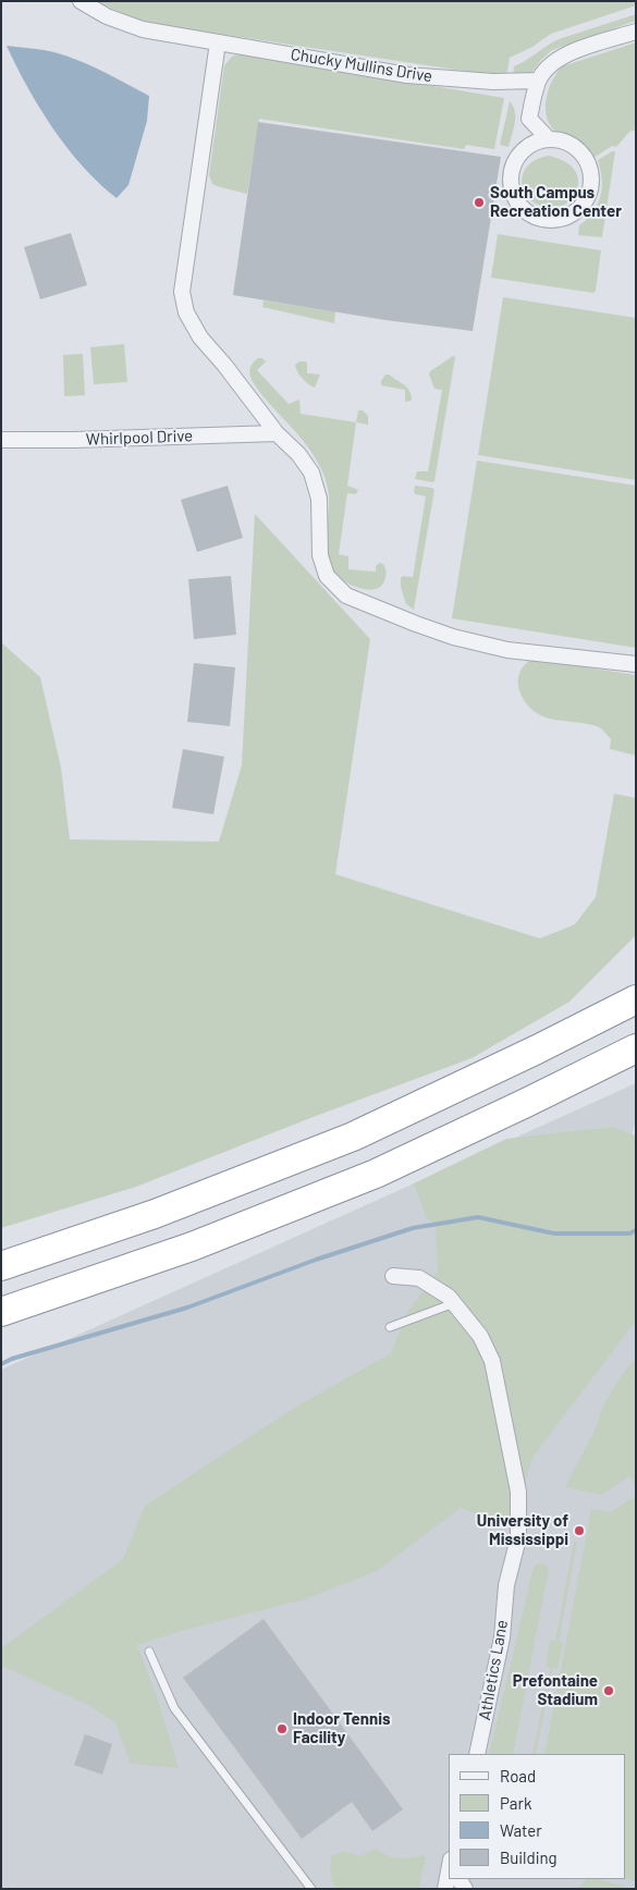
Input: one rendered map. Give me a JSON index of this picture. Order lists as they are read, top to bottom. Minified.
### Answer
{"streets":{"street":["Chucky Mullins Drive","Whirlpool Drive","Athletics Lane"]},"places":["South Campus Recreation Center","University of Mississippi","Prefontaine Stadium","Indoor Tennis Facility"],"legend":["Road","Park","Water","Building"]}
